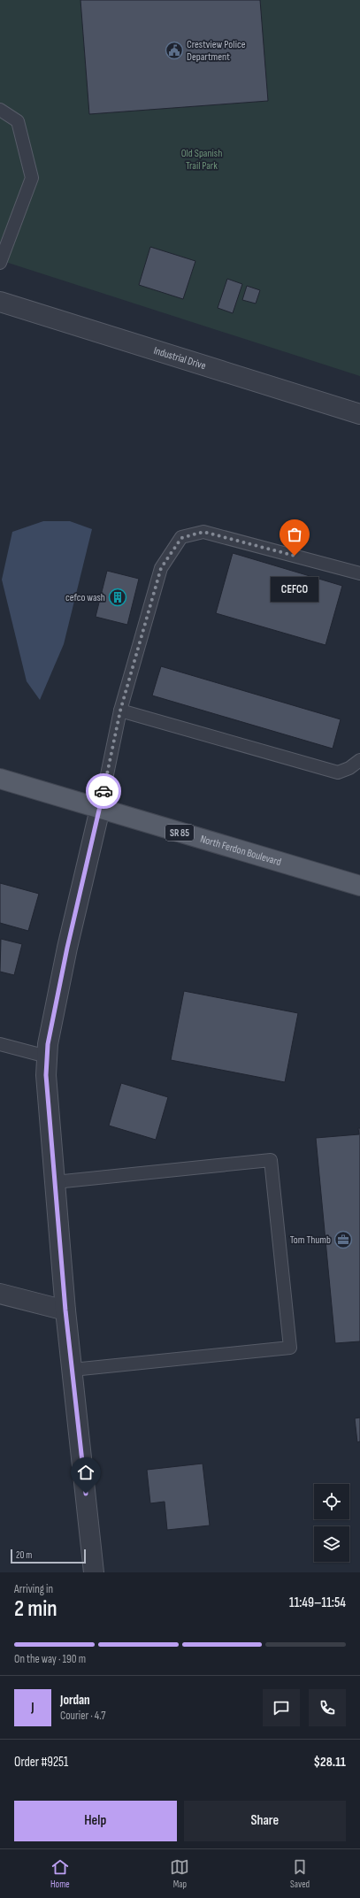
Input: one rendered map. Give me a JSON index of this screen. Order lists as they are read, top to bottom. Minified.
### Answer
{"streets":{"main road":["SR 85","North Ferdon Boulevard"],"street":["Industrial Drive"]},"parks":["Old Spanish Trail Park"],"places":{"public building":["Crestview Police Department"],"other":["CEFCO"],"building":["cefco wash"],"office":["Tom Thumb"]},"scale_bar":"20 m","page":{"bubble":"CEFCO","scale":"20 m","heading":["2 min","Arriving in","11:49–11:54"],"panel":["Jordan","Courier · 4.7","Order #9251","$28.11"],"bar":"On the way · 190 m","round":"J","buttons":["Help","Share"],"tabs":["Home","Map","Saved"]}}
